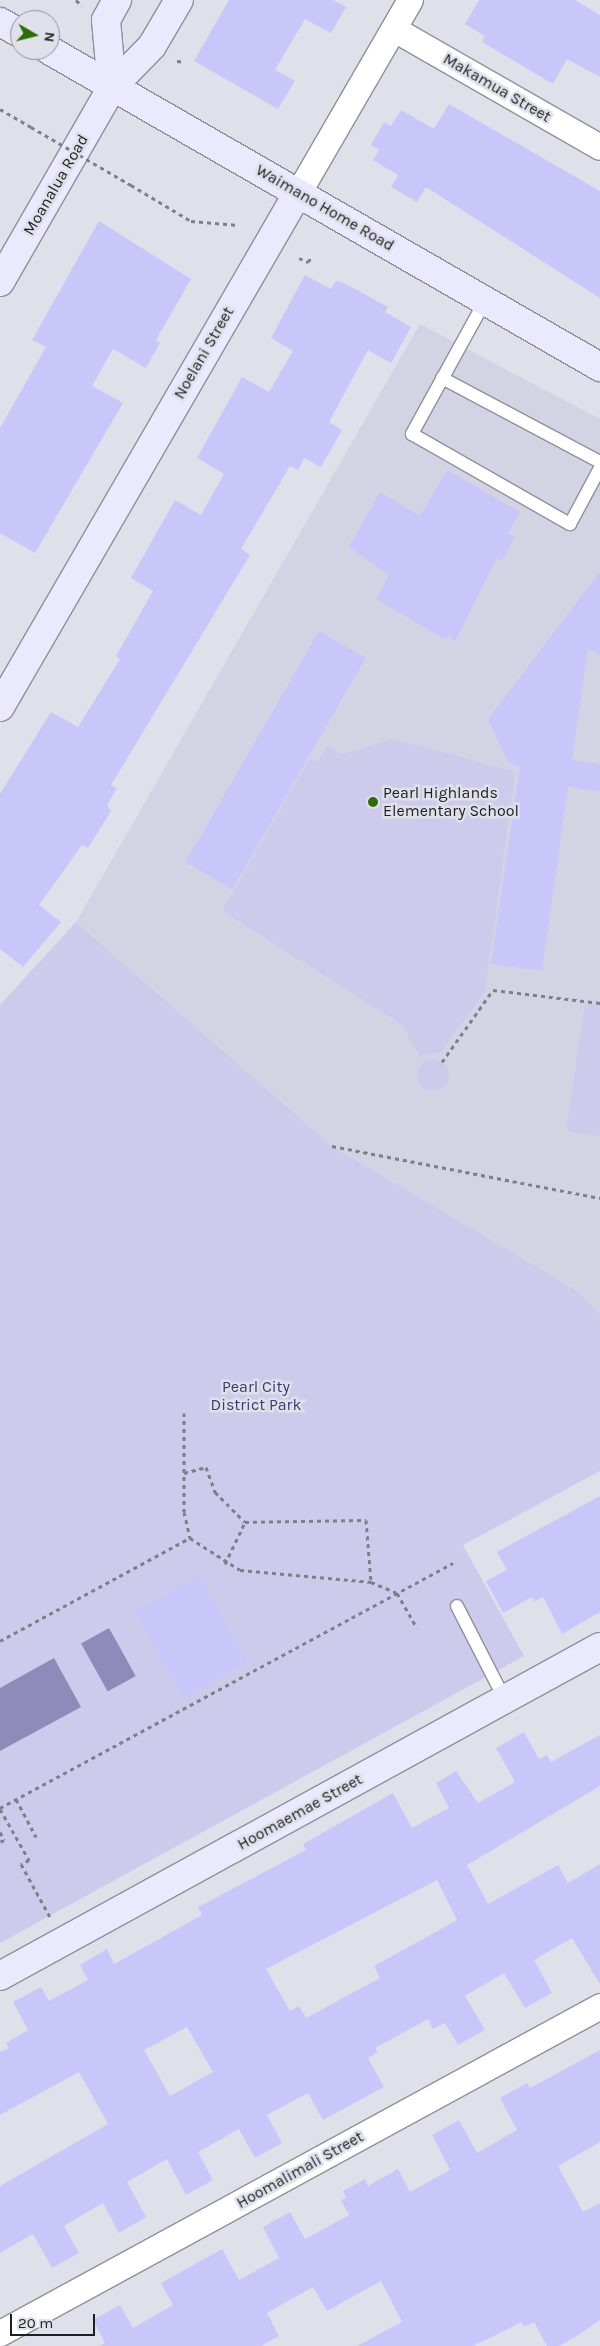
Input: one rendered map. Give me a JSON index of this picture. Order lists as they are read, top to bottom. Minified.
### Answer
{"streets":{"street":["Makamua Street","Moanalua Road","Waimano Home Road","Noelani Street","Hoomaemae Street","Hoomalimali Street"]},"crossings":[["Makamua Street","Noelani Street"],["Moanalua Road","Waimano Home Road"],["Waimano Home Road","Noelani Street"]],"parks":["Pearl City District Park"],"places":["Pearl Highlands Elementary School"],"scale_bar":"20 m","north":"right"}
